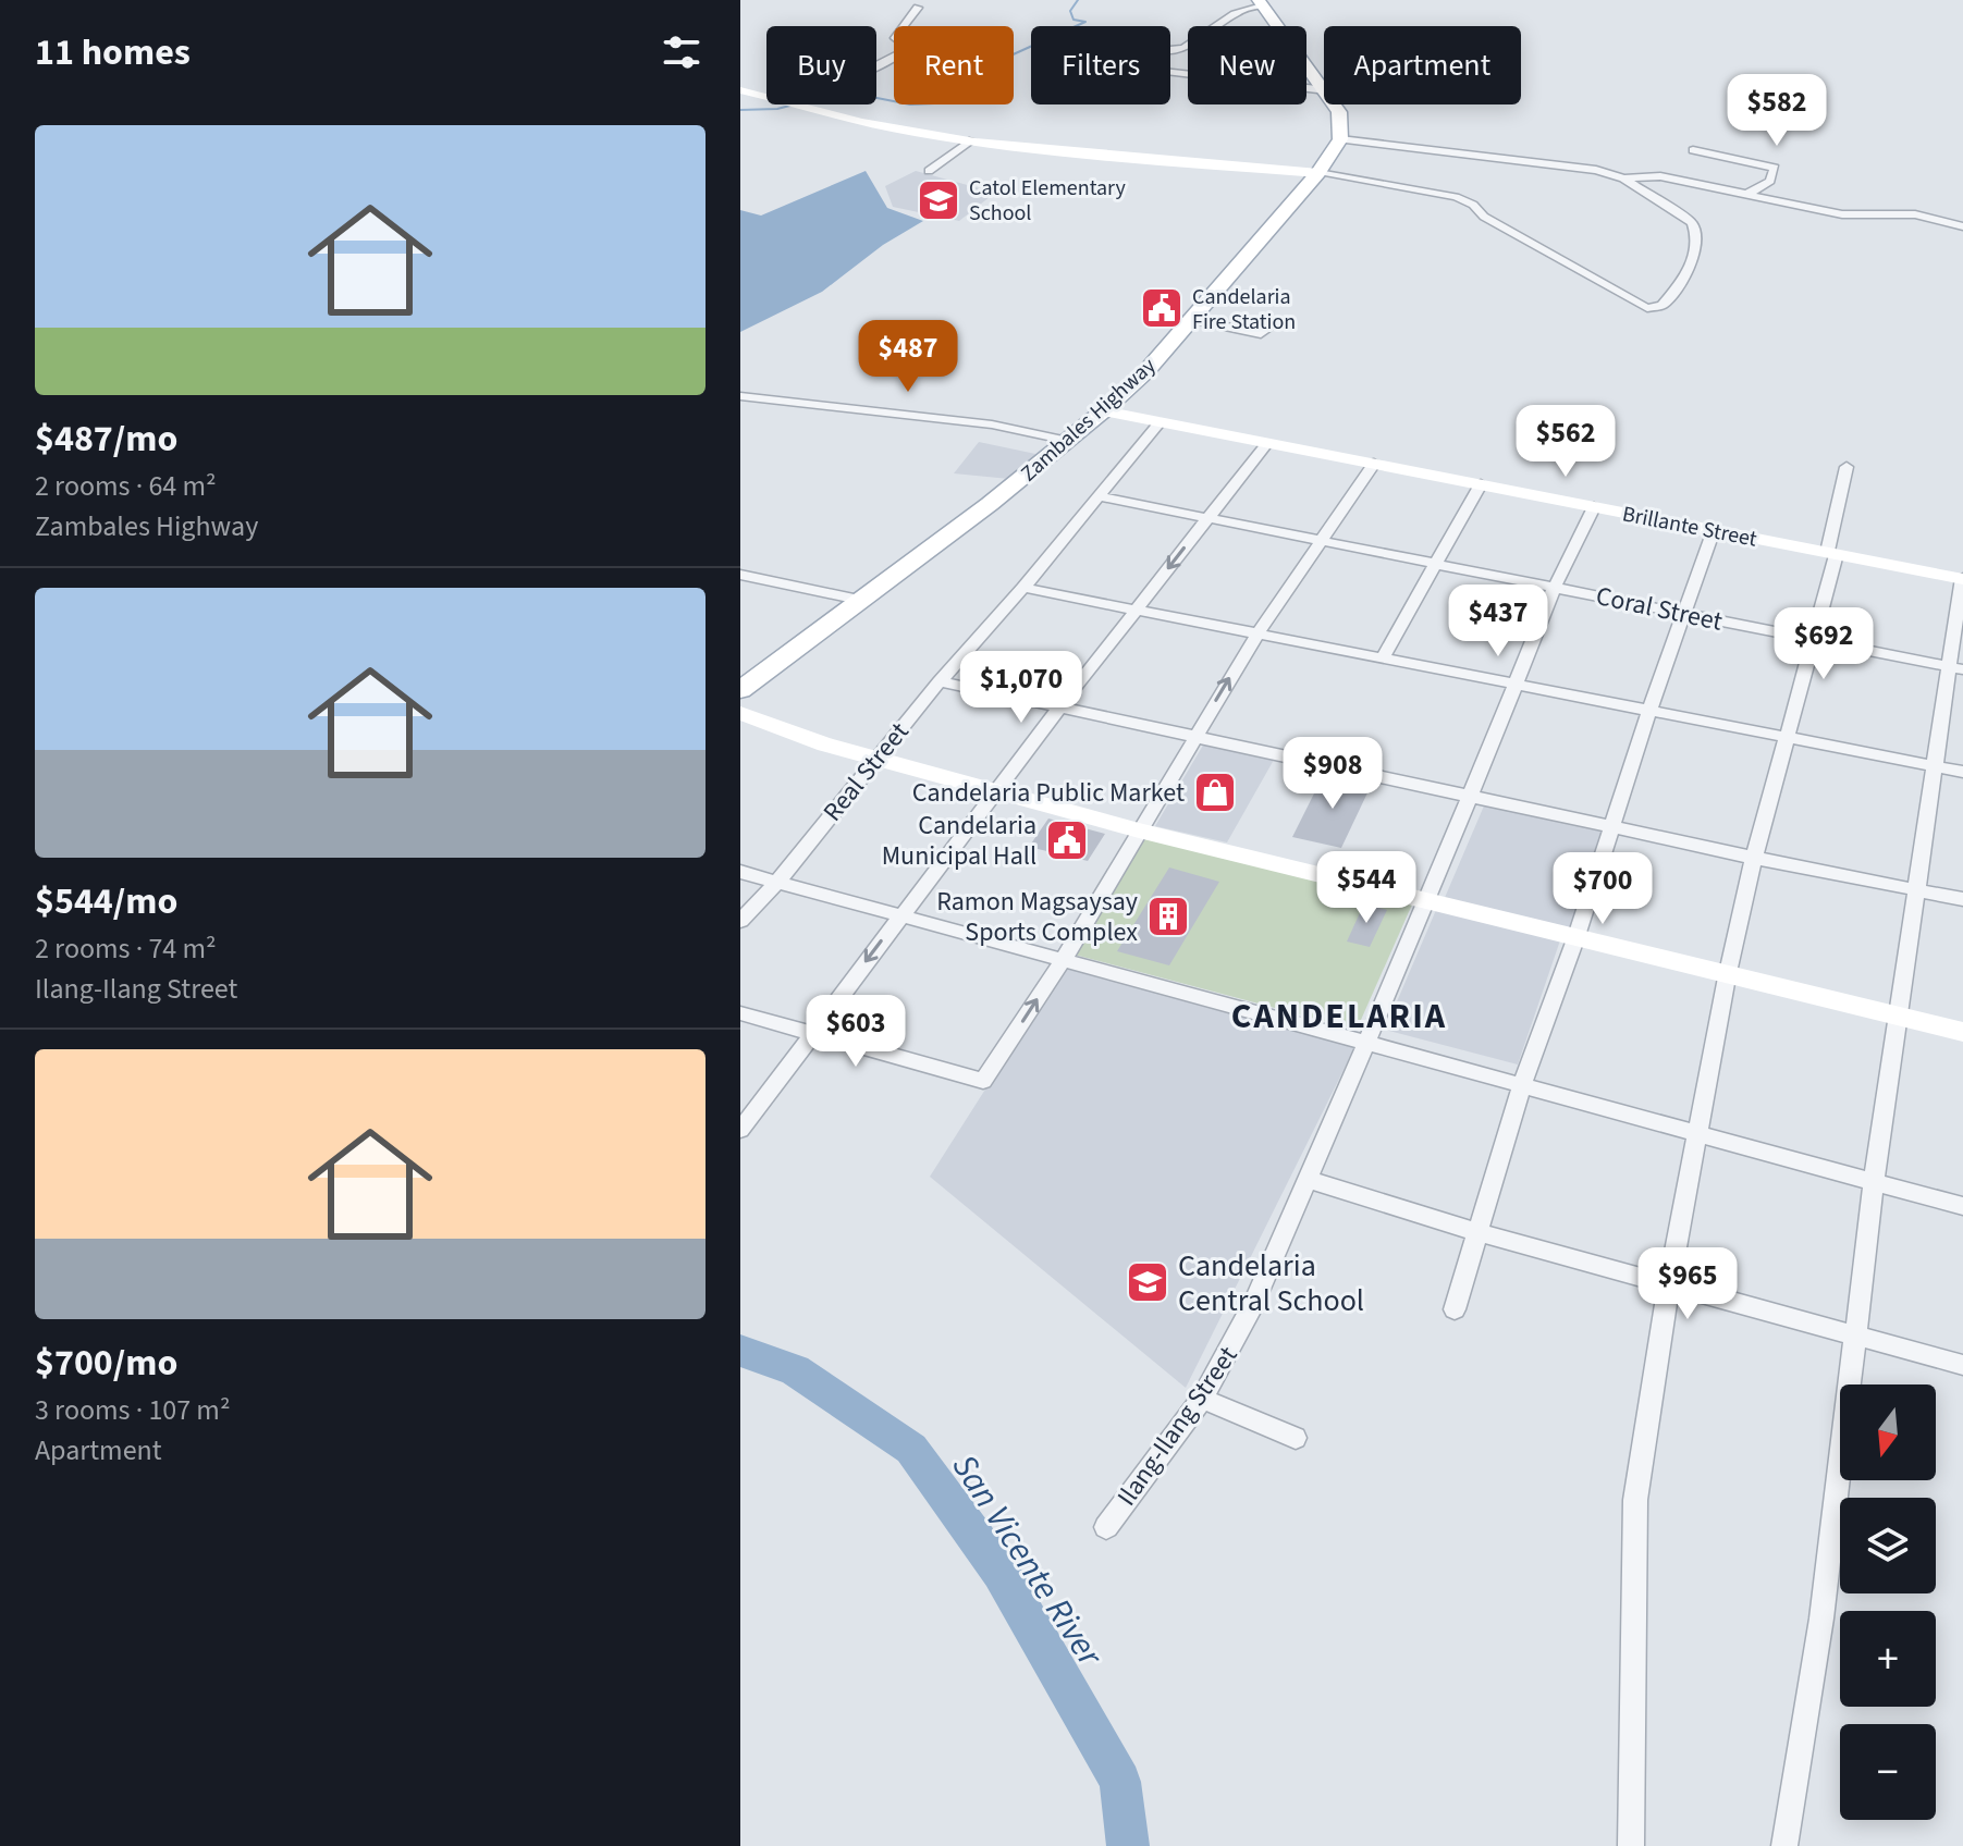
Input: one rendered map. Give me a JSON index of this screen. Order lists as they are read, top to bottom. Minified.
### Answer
{"streets":{"main road":["Zambales Highway"],"street":["Brillante Street","Coral Street","Real Street","Ilang-Ilang Street"]},"crossings":[["Zambales Highway","Brillante Street"],["Brillante Street","Real Street"],["Brillante Street","Ilang-Ilang Street"],["Coral Street","Real Street"],["Coral Street","Ilang-Ilang Street"]],"districts":["CANDELARIA"],"water":["San Vicente River"],"places":{"school or university":["Catol Elementary School","Candelaria Central School"],"public building":["Candelaria Fire Station","Candelaria Municipal Hall"],"shop":["Candelaria Public Market"],"building":["Ramon Magsaysay Sports Complex"]},"north":"bottom","page":{"heading":"11 homes","chip":["Buy","Rent","Filters","New","Apartment"],"price":["$582","$487","$562","$437","$692","$1,070","$908","$544","$700","$603","$965"],"list":[{"name":"$487/mo","note":"2 rooms · 64 m² · Zambales Highway"},{"name":"$544/mo","note":"2 rooms · 74 m² · Ilang-Ilang Street"},{"name":"$700/mo","note":"3 rooms · 107 m² · Apartment"}],"map_buttons":["+","−"]}}
